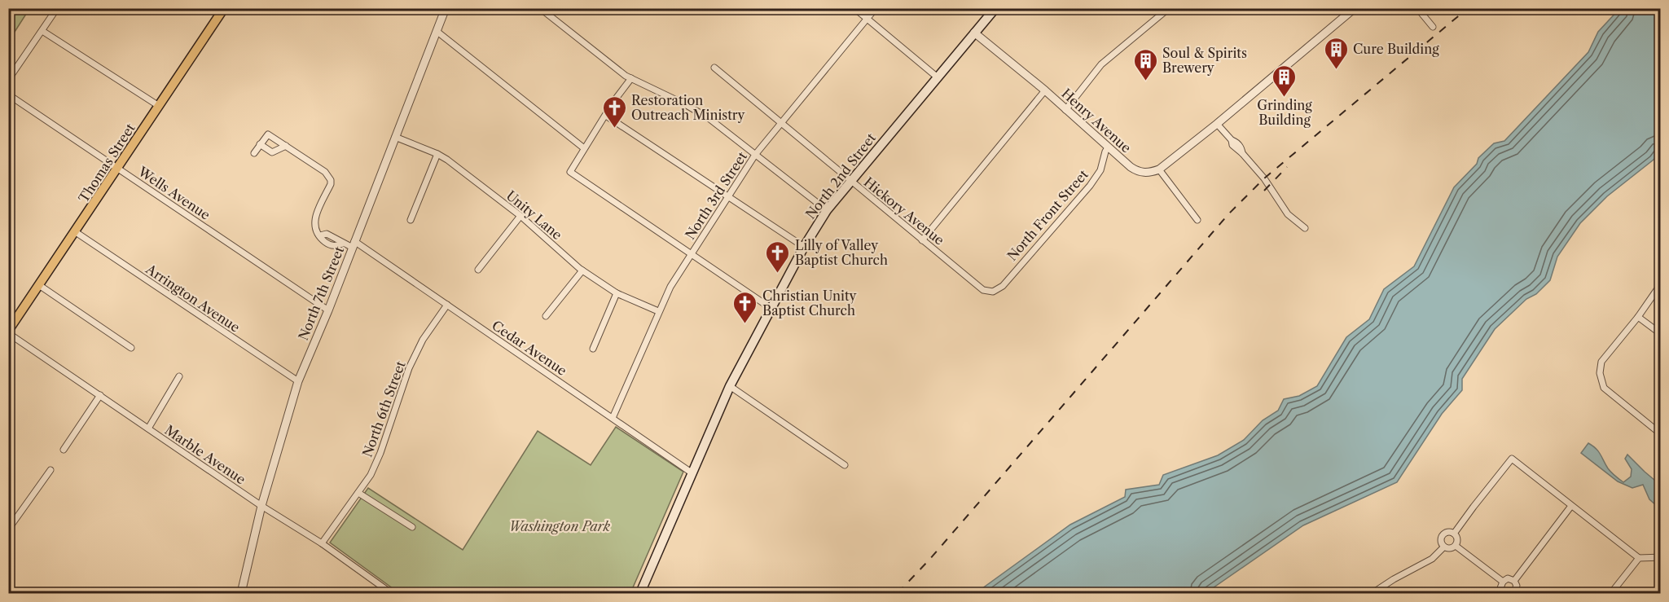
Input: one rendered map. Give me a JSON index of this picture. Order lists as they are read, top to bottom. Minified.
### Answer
{"streets":{"main road":["Thomas Street","North 2nd Street"],"street":["Henry Avenue","Wells Avenue","North 3rd Street","Hickory Avenue","Unity Lane","North Front Street","North 7th Street","Arrington Avenue","Cedar Avenue","North 6th Street","Marble Avenue"]},"crossings":[["Henry Avenue","North 2nd Street"],["Henry Avenue","North Front Street"],["Thomas Street","Wells Avenue"],["Thomas Street","Arrington Avenue"],["Thomas Street","Marble Avenue"],["North 2nd Street","Hickory Avenue"],["North 2nd Street","Cedar Avenue"],["Wells Avenue","North 7th Street"],["North 3rd Street","Hickory Avenue"],["North 3rd Street","Unity Lane"],["North 3rd Street","Cedar Avenue"],["Hickory Avenue","North Front Street"],["Unity Lane","North 7th Street"],["North 7th Street","Arrington Avenue"],["North 7th Street","Cedar Avenue"],["North 7th Street","Marble Avenue"],["Cedar Avenue","North 6th Street"],["North 6th Street","Marble Avenue"]],"parks":["Washington Park"],"places":{"building":["Cure Building","Soul & Spirits Brewery","Grinding Building"],"church":["Restoration Outreach Ministry","Lilly of Valley Baptist Church","Christian Unity Baptist Church"]}}
